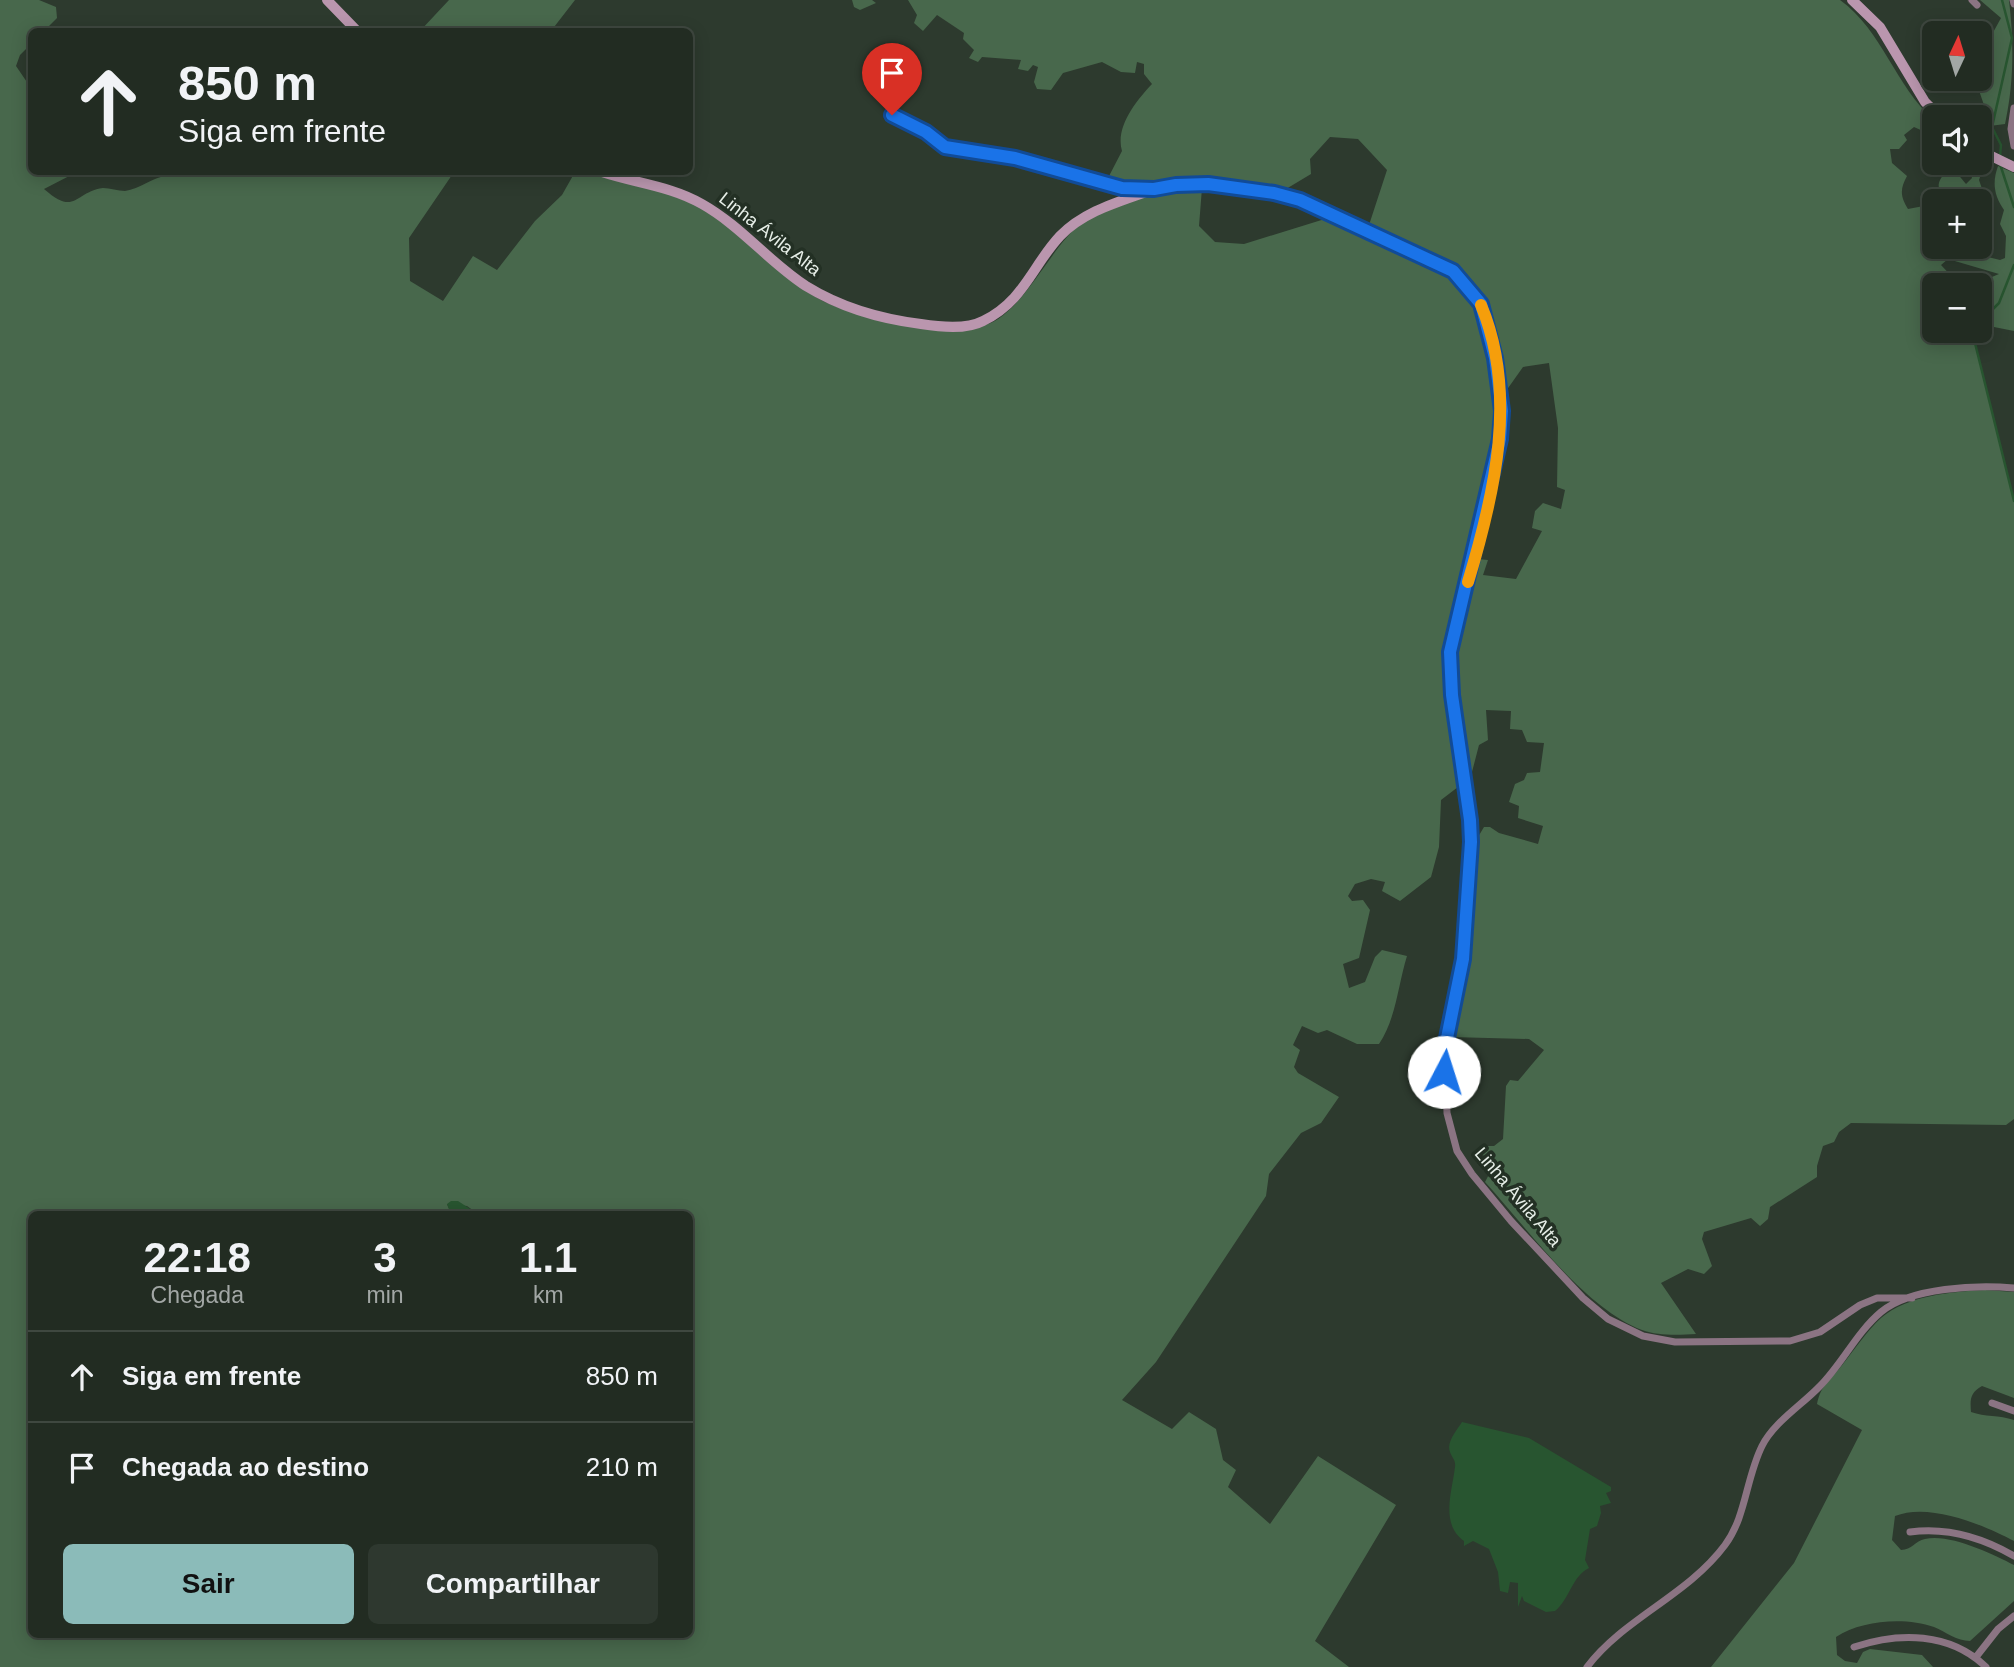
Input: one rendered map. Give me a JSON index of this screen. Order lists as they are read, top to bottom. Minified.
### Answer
{"streets":{"street":["Linha Ávila Alta"]},"north":"top","page":{"map_buttons":["+","−"],"turn":["850 m","Siga em frente"],"eta":["22:18","Chegada","3","min","1.1","km"],"list":[{"name":"Siga em frente","value":"850 m"},{"name":"Chegada ao destino","value":"210 m"}],"buttons":["Sair","Compartilhar"]}}
